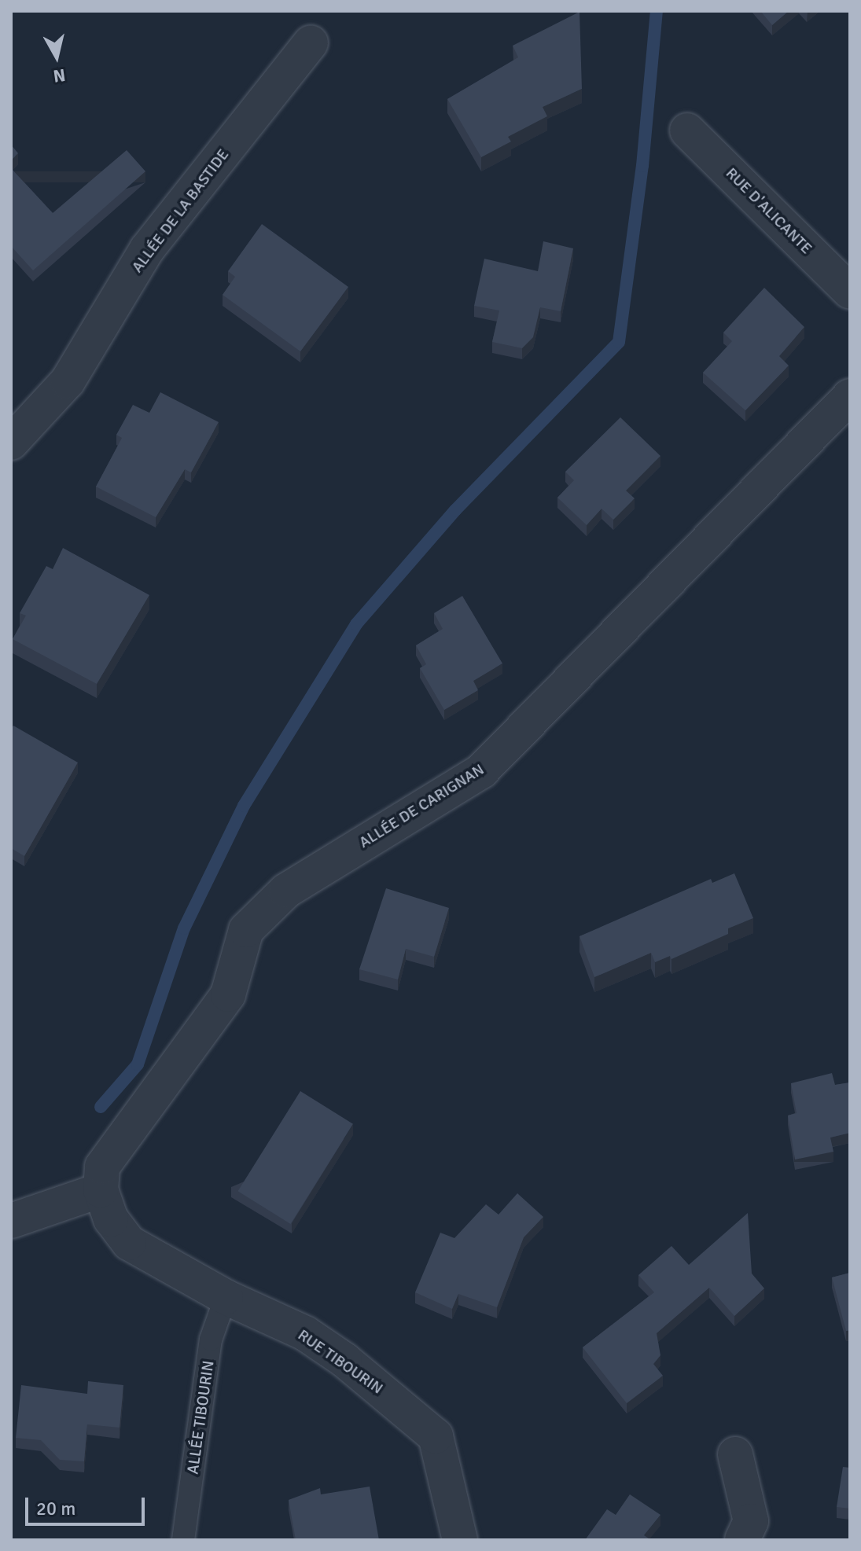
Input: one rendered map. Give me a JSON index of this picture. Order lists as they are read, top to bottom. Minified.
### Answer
{"streets":{"street":["ALLÉE DE LA BASTIDE","RUE D'ALICANTE","ALLÉE DE CARIGNAN","RUE TIBOURIN"],"lane":["ALLÉE TIBOURIN"]},"crossings":[["ALLÉE DE CARIGNAN","RUE TIBOURIN"],["RUE TIBOURIN","ALLÉE TIBOURIN"]],"scale_bar":"20 m","north":"bottom"}
